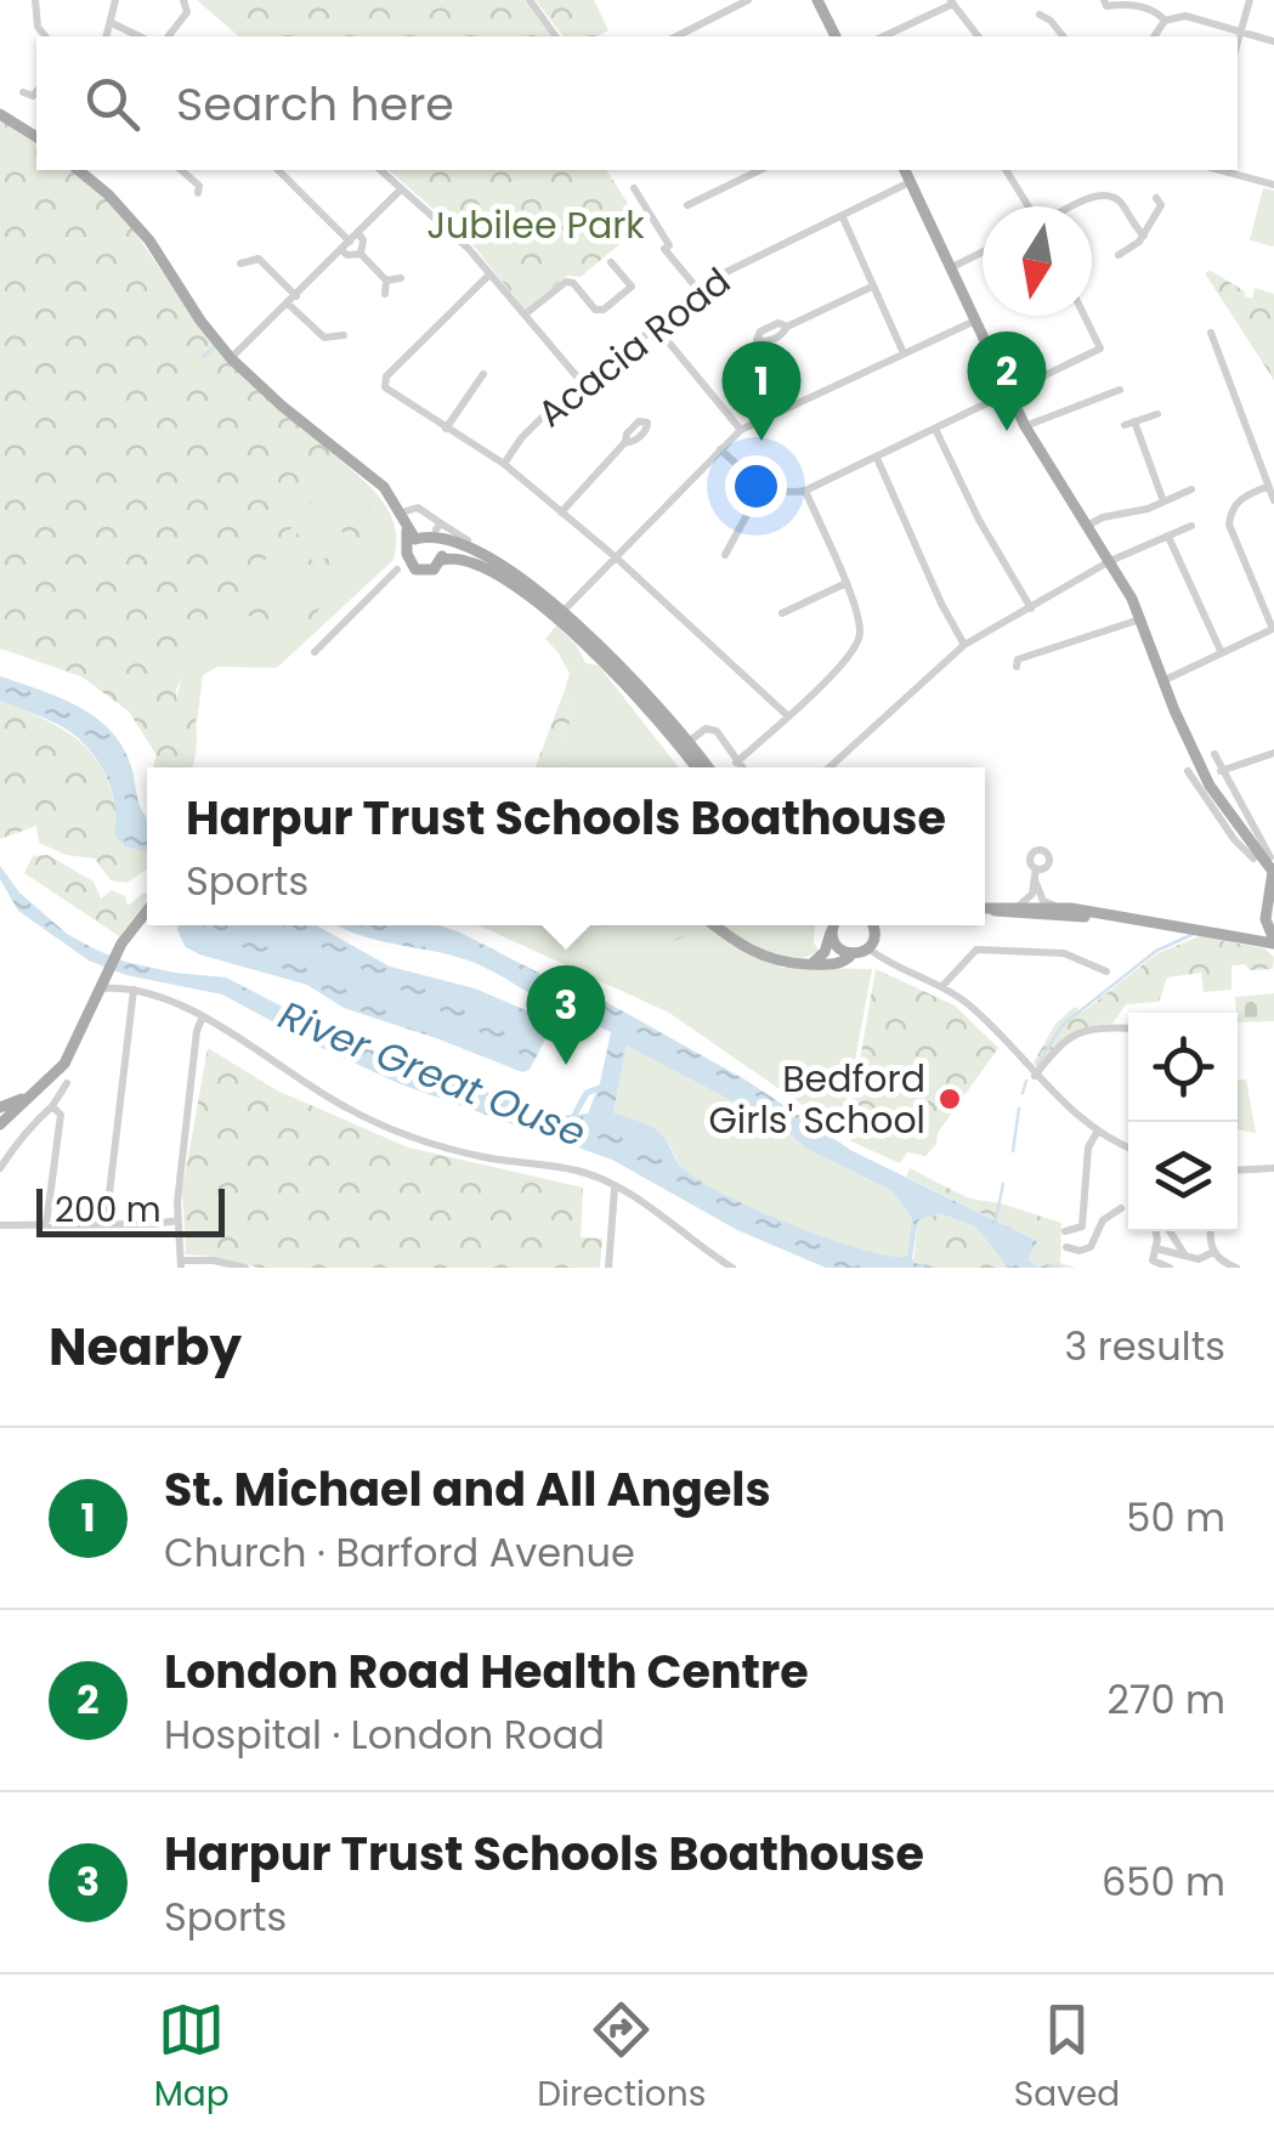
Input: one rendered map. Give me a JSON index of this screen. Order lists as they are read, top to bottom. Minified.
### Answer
{"streets":{"street":["Acacia Road"]},"water":["River Great Ouse"],"parks":["Jubilee Park"],"places":["Bedford Girls' School"],"scale_bar":"200 m","north":"bottom","page":{"search":"Search here","pins":["2","1","3"],"popup":["Harpur Trust Schools Boathouse","Sports"],"scale":"200 m","heading":["Nearby","3 results"],"list":[{"mark":"1","name":"St. Michael and All Angels","note":"Church · Barford Avenue","value":"50 m"},{"mark":"2","name":"London Road Health Centre","note":"Hospital · London Road","value":"270 m"},{"mark":"3","name":"Harpur Trust Schools Boathouse","note":"Sports","value":"650 m"}],"nav":["Map","Directions","Saved"]}}
